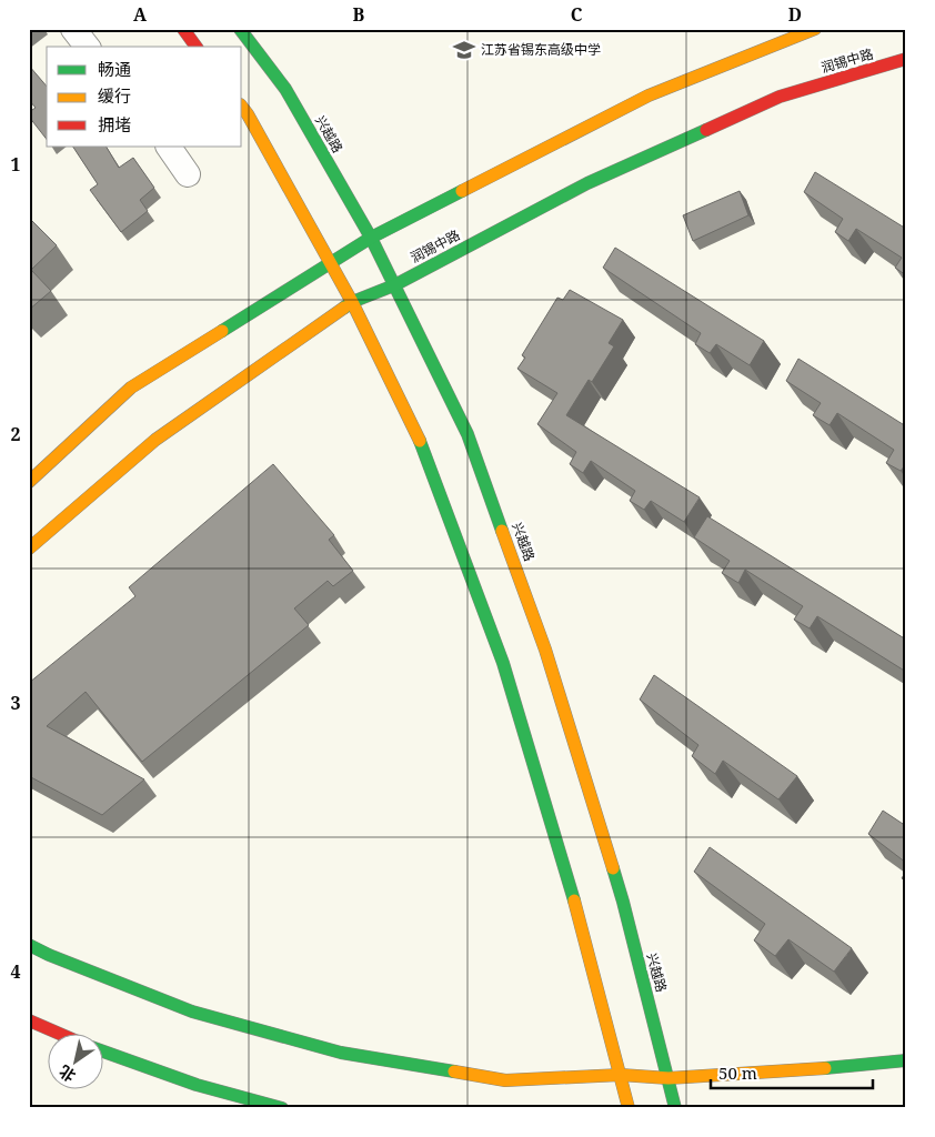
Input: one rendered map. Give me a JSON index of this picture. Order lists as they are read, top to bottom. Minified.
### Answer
{"streets":{"main road":["润锡中路","兴越路"]},"crossings":[["润锡中路","兴越路"]],"places":{"school or university":["江苏省锡东高级中学"]},"legend":["畅通","缓行","拥堵"],"scale_bar":"50 m","north":"bottom left","grid":{"columns":["A","B","C","D"],"rows":["1","2","3","4"]}}
